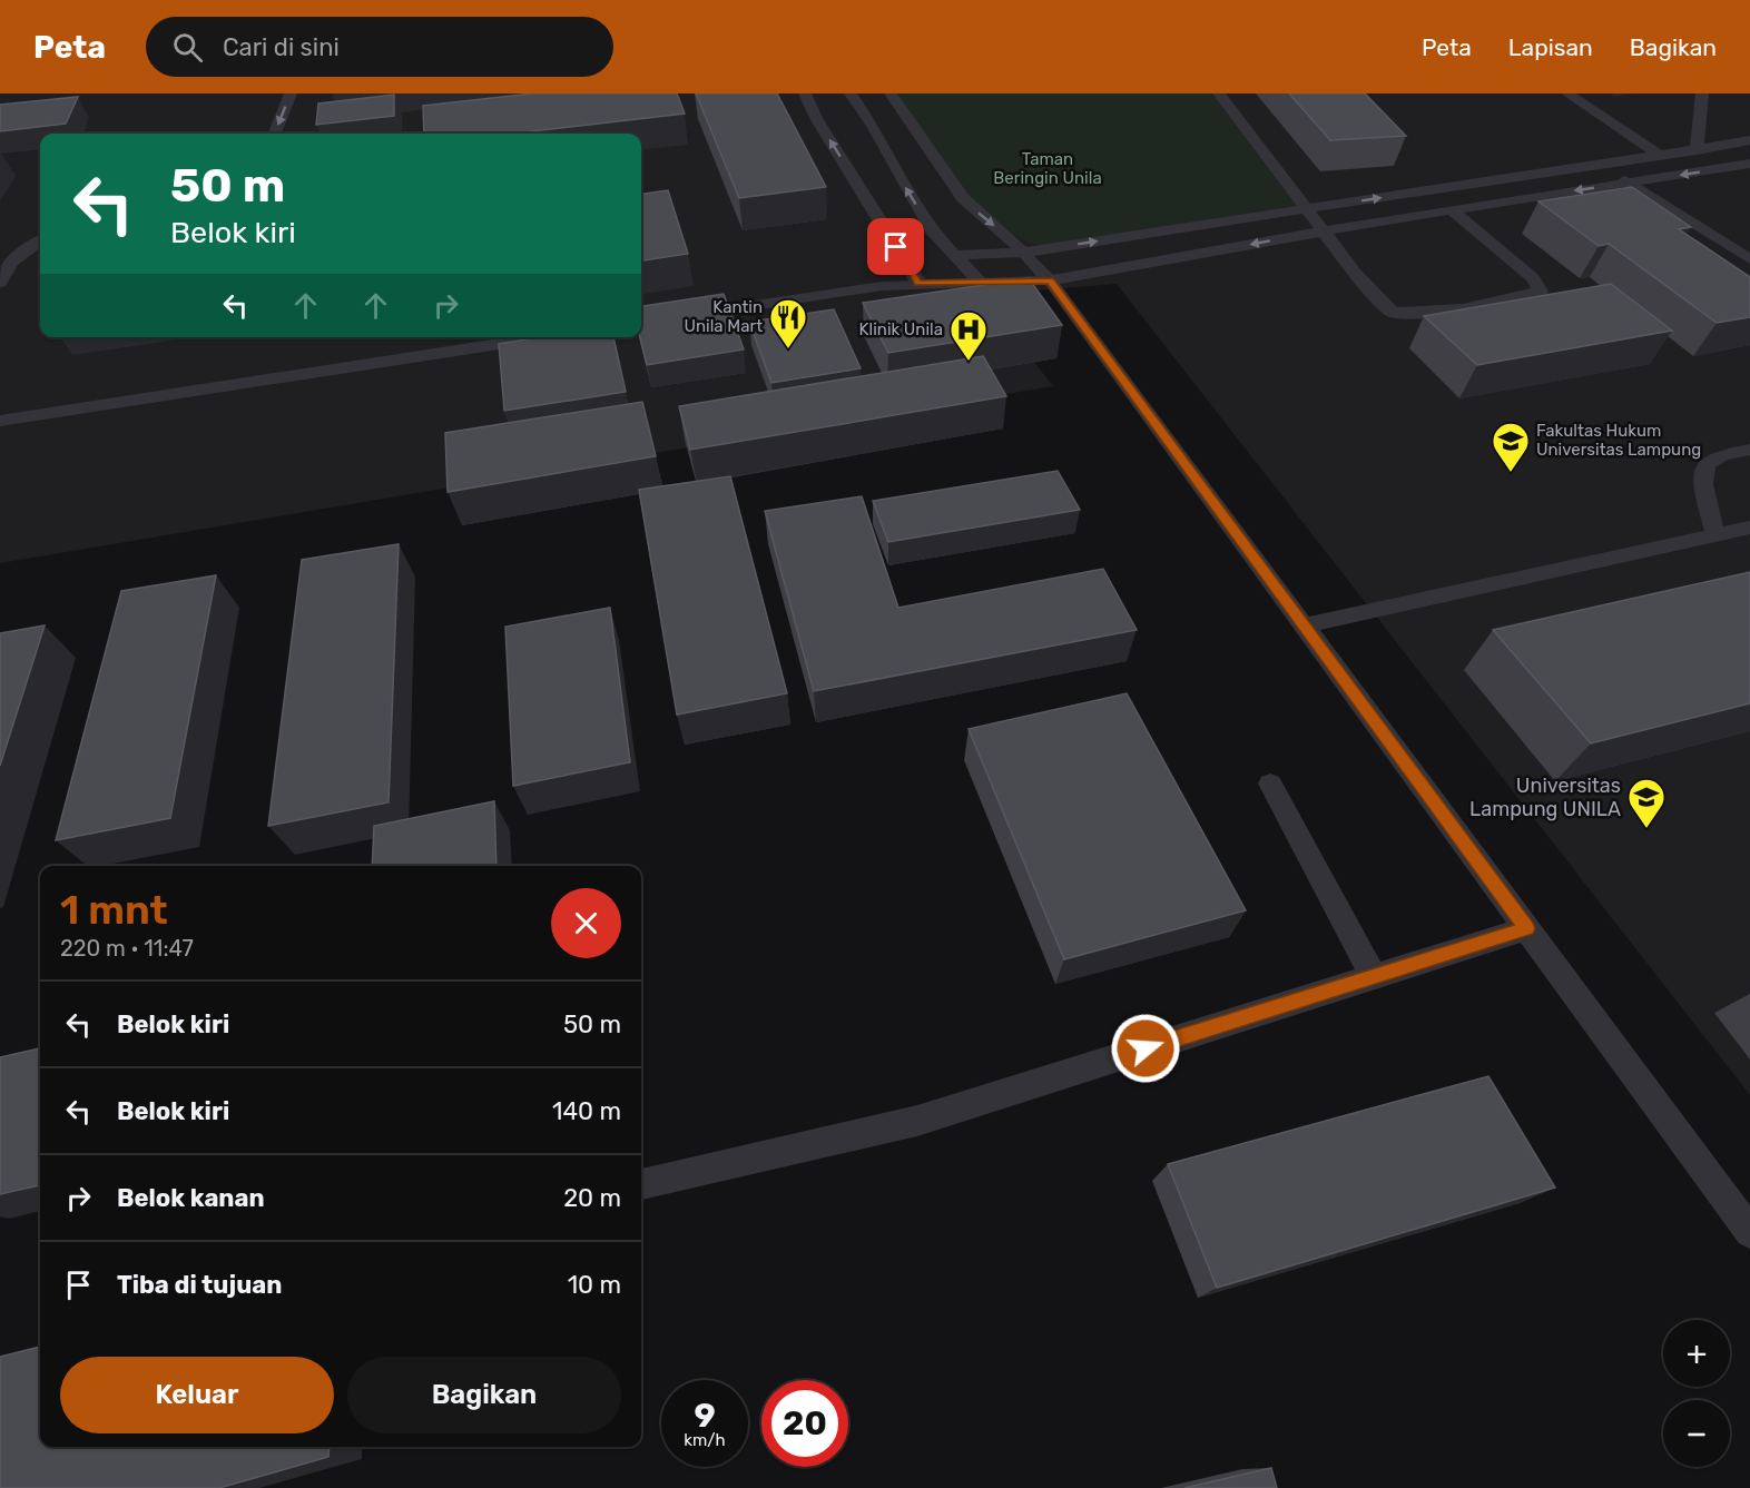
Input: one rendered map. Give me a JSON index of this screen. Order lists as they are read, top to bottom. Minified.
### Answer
{"parks":["Taman Beringin Unila"],"places":{"restaurant":["Kantin Unila Mart"],"hospital":["Klinik Unila"],"school or university":["Fakultas Hukum Universitas Lampung","Universitas Lampung UNILA"]},"page":{"header":"Peta","search":"Cari di sini","nav":["Peta","Lapisan","Bagikan"],"turn":["50 m","Belok kiri"],"heading":["1 mnt","220 m · 11:47"],"list":[{"name":"Belok kiri","value":"50 m"},{"name":"Belok kiri","value":"140 m"},{"name":"Belok kanan","value":"20 m"},{"name":"Tiba di tujuan","value":"10 m"}],"map_buttons":["+","−"],"buttons":["Keluar","Bagikan"],"speed":"9 km/h","limit":"20"}}
